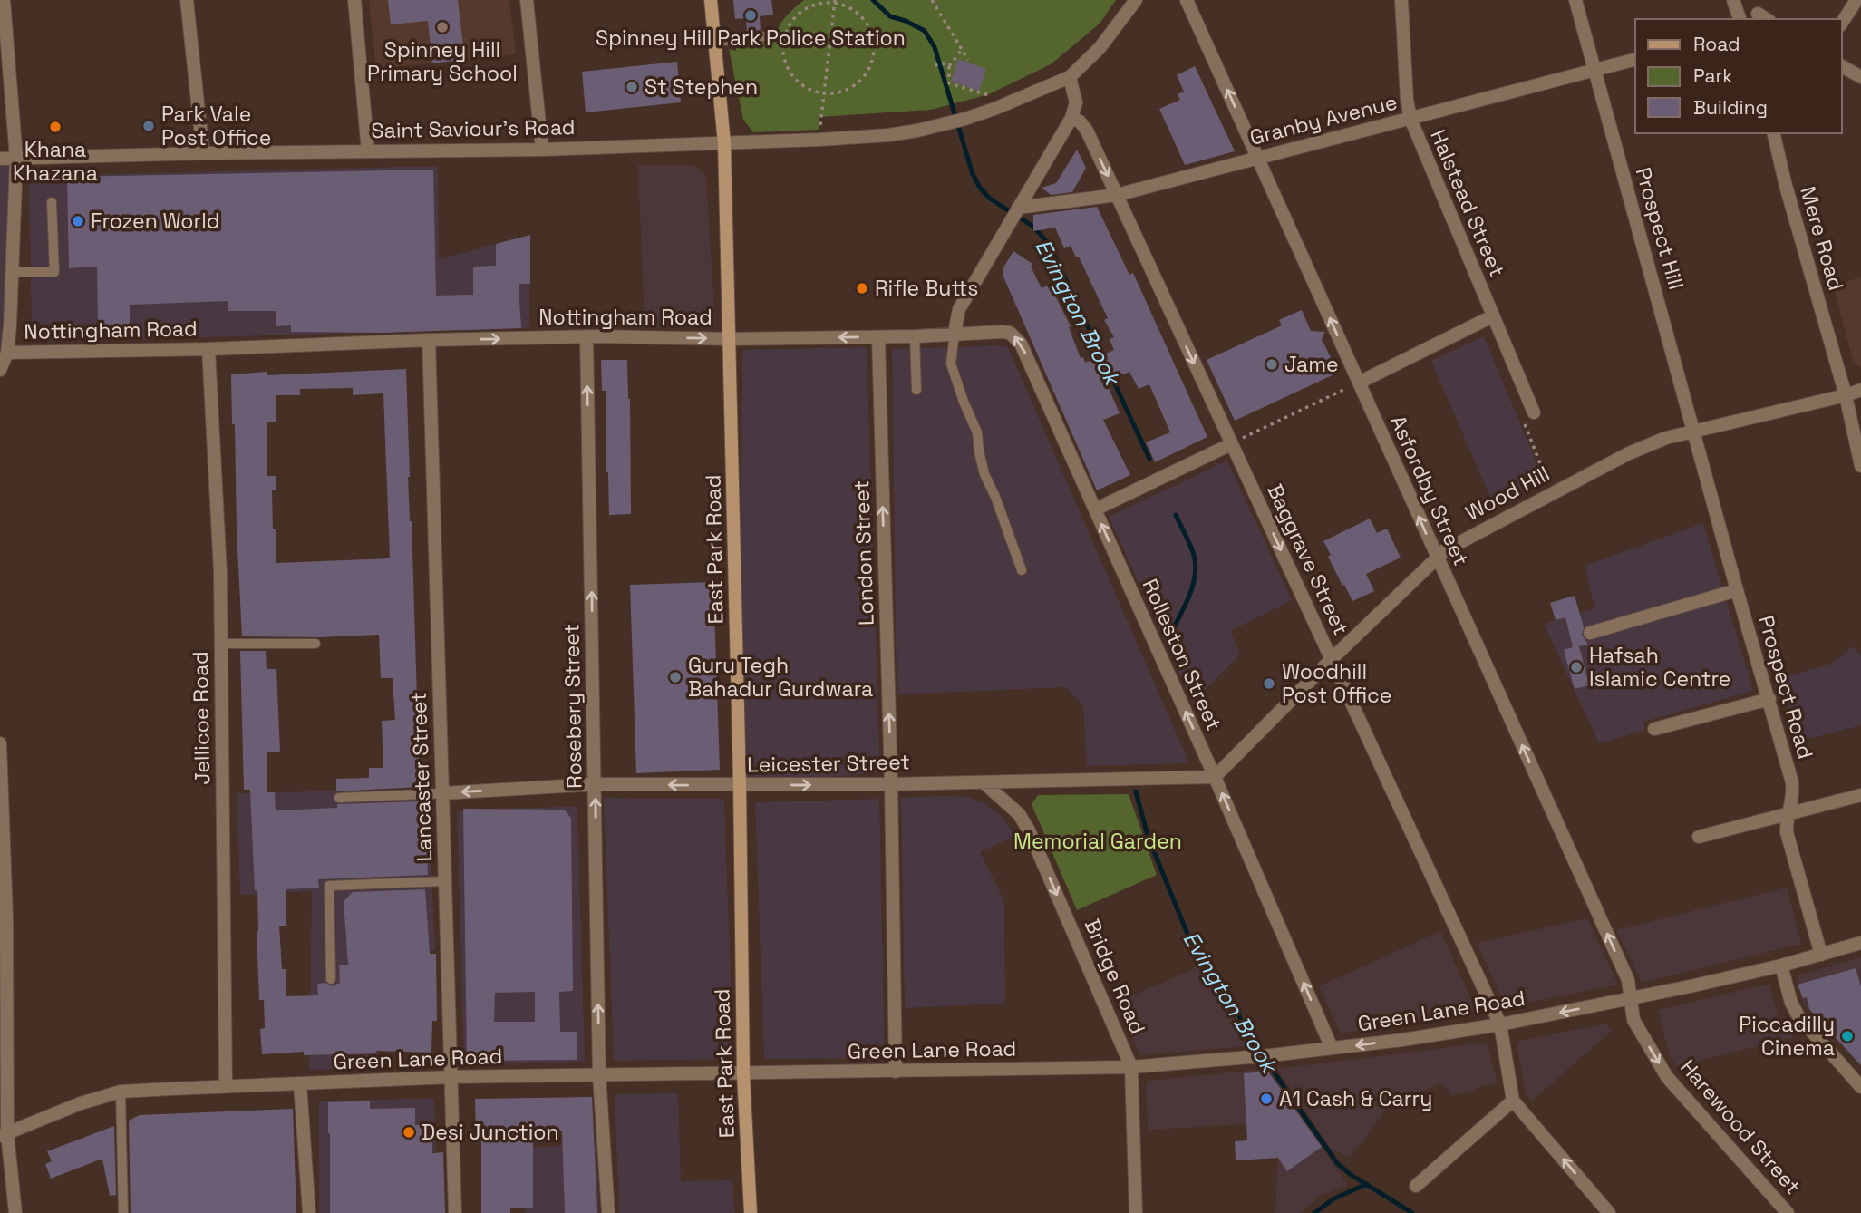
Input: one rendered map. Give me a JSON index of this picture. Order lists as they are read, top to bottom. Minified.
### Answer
{"streets":{"main road":["East Park Road"],"street":["Granby Avenue","Saint Saviour's Road","Halstead Street","Prospect Hill","Mere Road","Nottingham Road","Asfordby Street","Wood Hill","London Street","Baggrave Street","Rolleston Street","Prospect Road","Rosebery Street","Jellicoe Road","Leicester Street","Lancaster Street","Bridge Road","Green Lane Road","Harewood Street"]},"crossings":[["Granby Avenue","Halstead Street"],["Granby Avenue","Prospect Hill"],["Granby Avenue","Asfordby Street"],["Granby Avenue","Baggrave Street"],["Saint Saviour's Road","East Park Road"],["Prospect Hill","Wood Hill"],["Prospect Hill","Prospect Road"],["Mere Road","Wood Hill"],["Nottingham Road","East Park Road"],["Nottingham Road","London Street"],["Nottingham Road","Rolleston Street"],["Nottingham Road","Rosebery Street"],["Nottingham Road","Jellicoe Road"],["Nottingham Road","Lancaster Street"],["Asfordby Street","Wood Hill"],["Asfordby Street","Green Lane Road"],["Asfordby Street","Harewood Street"],["Wood Hill","Baggrave Street"],["Wood Hill","Rolleston Street"],["Wood Hill","Prospect Road"],["Wood Hill","Leicester Street"],["East Park Road","Leicester Street"],["East Park Road","Green Lane Road"],["London Street","Leicester Street"],["London Street","Green Lane Road"],["Baggrave Street","Green Lane Road"],["Rolleston Street","Leicester Street"],["Rolleston Street","Green Lane Road"],["Prospect Road","Green Lane Road"],["Rosebery Street","Leicester Street"],["Rosebery Street","Green Lane Road"],["Jellicoe Road","Green Lane Road"],["Leicester Street","Lancaster Street"],["Leicester Street","Bridge Road"],["Lancaster Street","Green Lane Road"],["Bridge Road","Green Lane Road"],["Green Lane Road","Harewood Street"]],"one_way":["Asfordby Street","London Street","Baggrave Street","Rolleston Street","Rosebery Street","Bridge Road","Harewood Street"],"water":["Evington Brook"],"parks":["Memorial Garden"],"places":["Spinney Hill Park Police Station","Spinney Hill Primary School","St Stephen","Park Vale Post Office","Khana Khazana","Frozen World","Rifle Butts","Jame","Hafsah Islamic Centre","Guru Tegh Bahadur Gurdwara","Woodhill Post Office","Piccadilly Cinema","A1 Cash & Carry","Desi Junction"],"legend":["Road","Park","Building"]}
